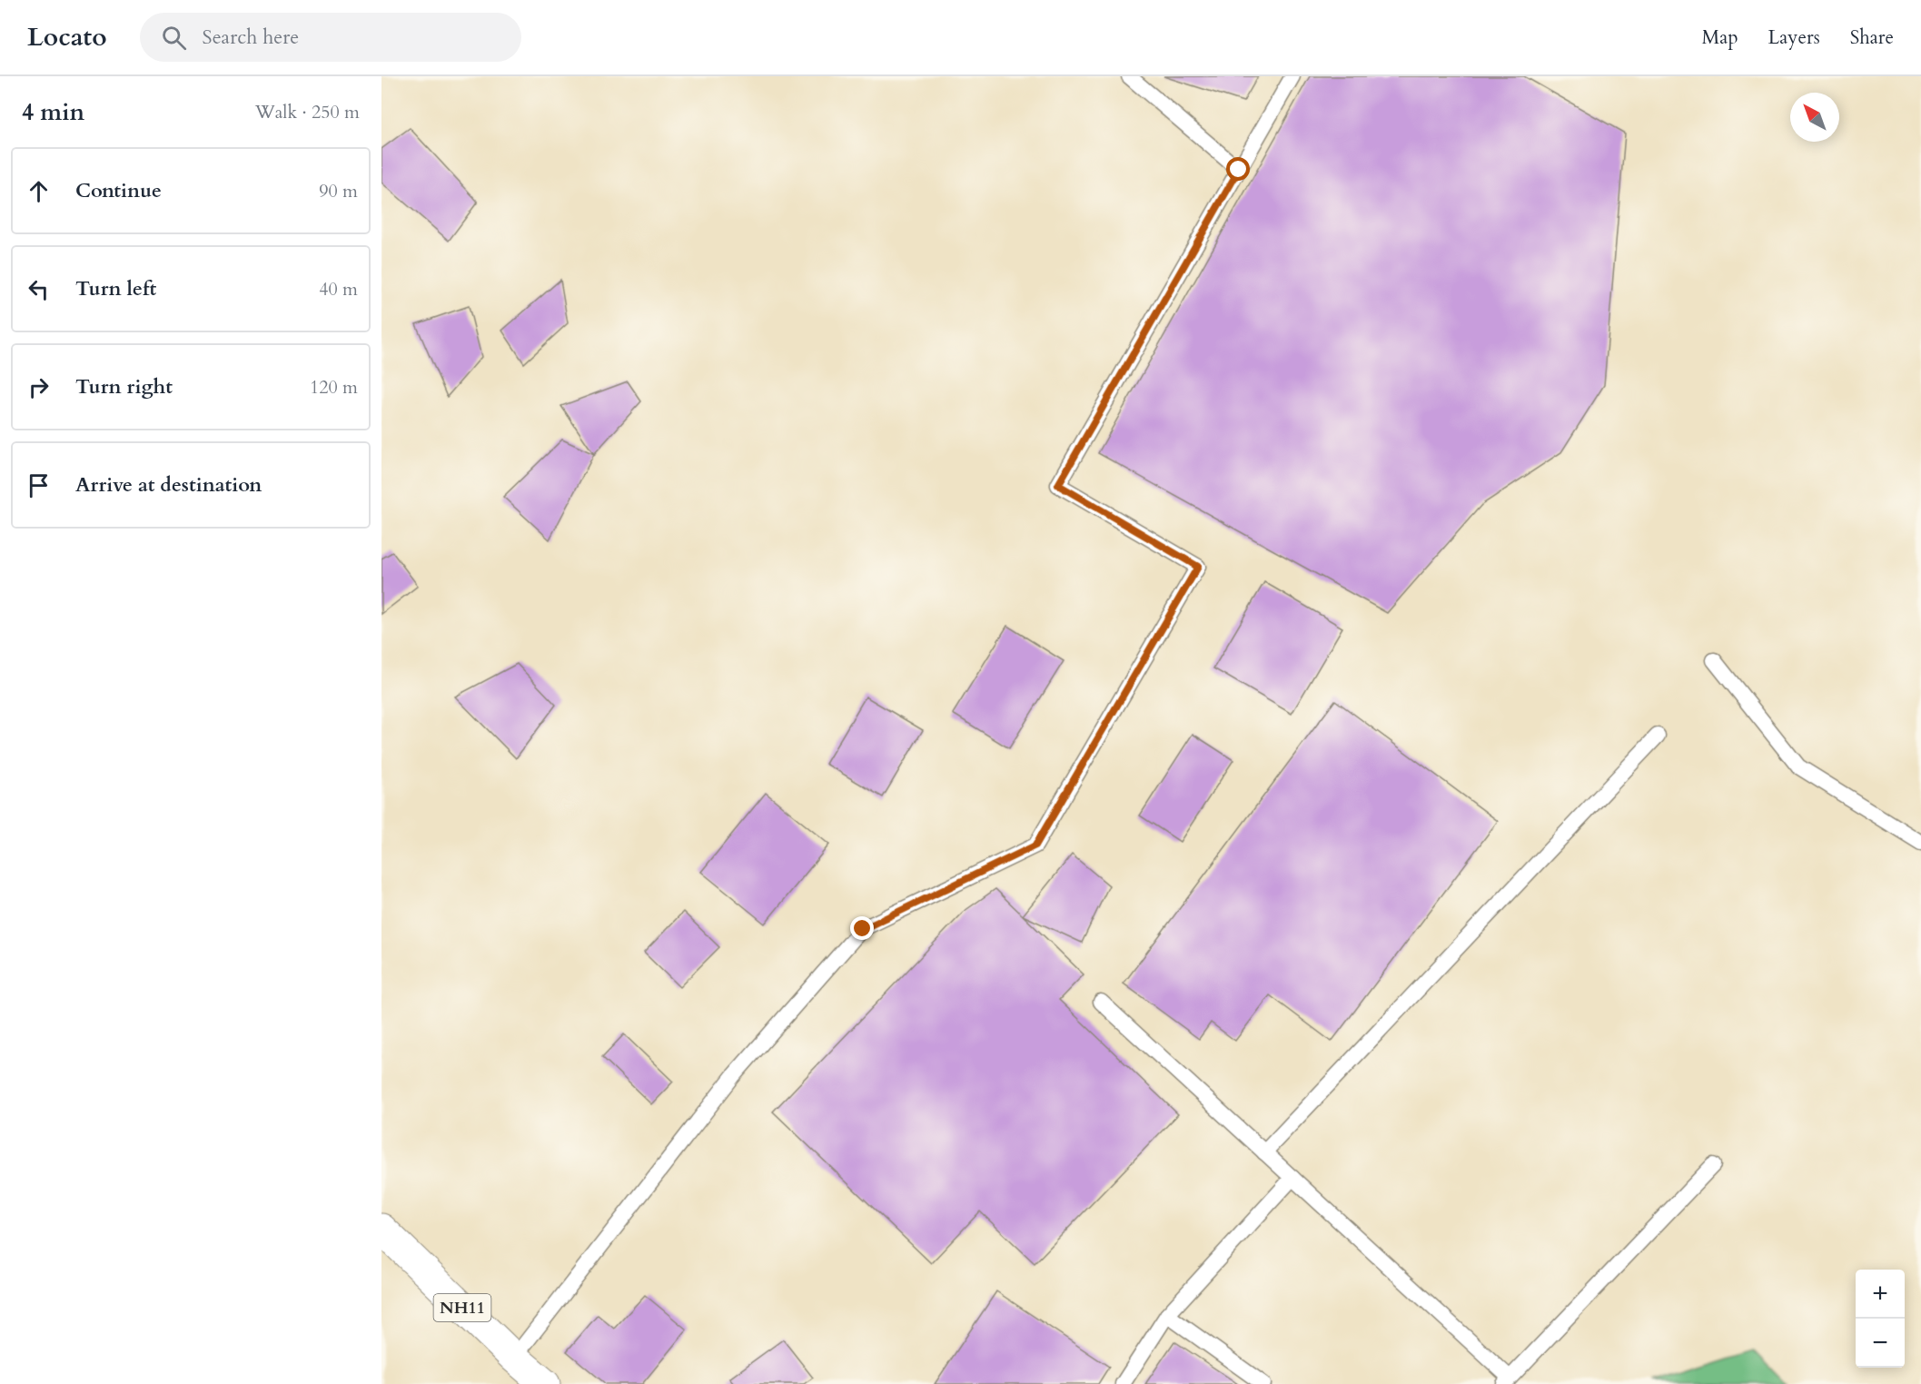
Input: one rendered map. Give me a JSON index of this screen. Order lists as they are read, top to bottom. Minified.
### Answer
{"streets":{"highway":["NH11"]},"north":"top left","page":{"header":"Locato","search":"Search here","nav":["Map","Layers","Share"],"heading":["4 min","Walk · 250 m"],"list":[["Continue","90 m"],["Turn left","40 m"],["Turn right","120 m"],"Arrive at destination"],"map_buttons":["+","−"]}}
